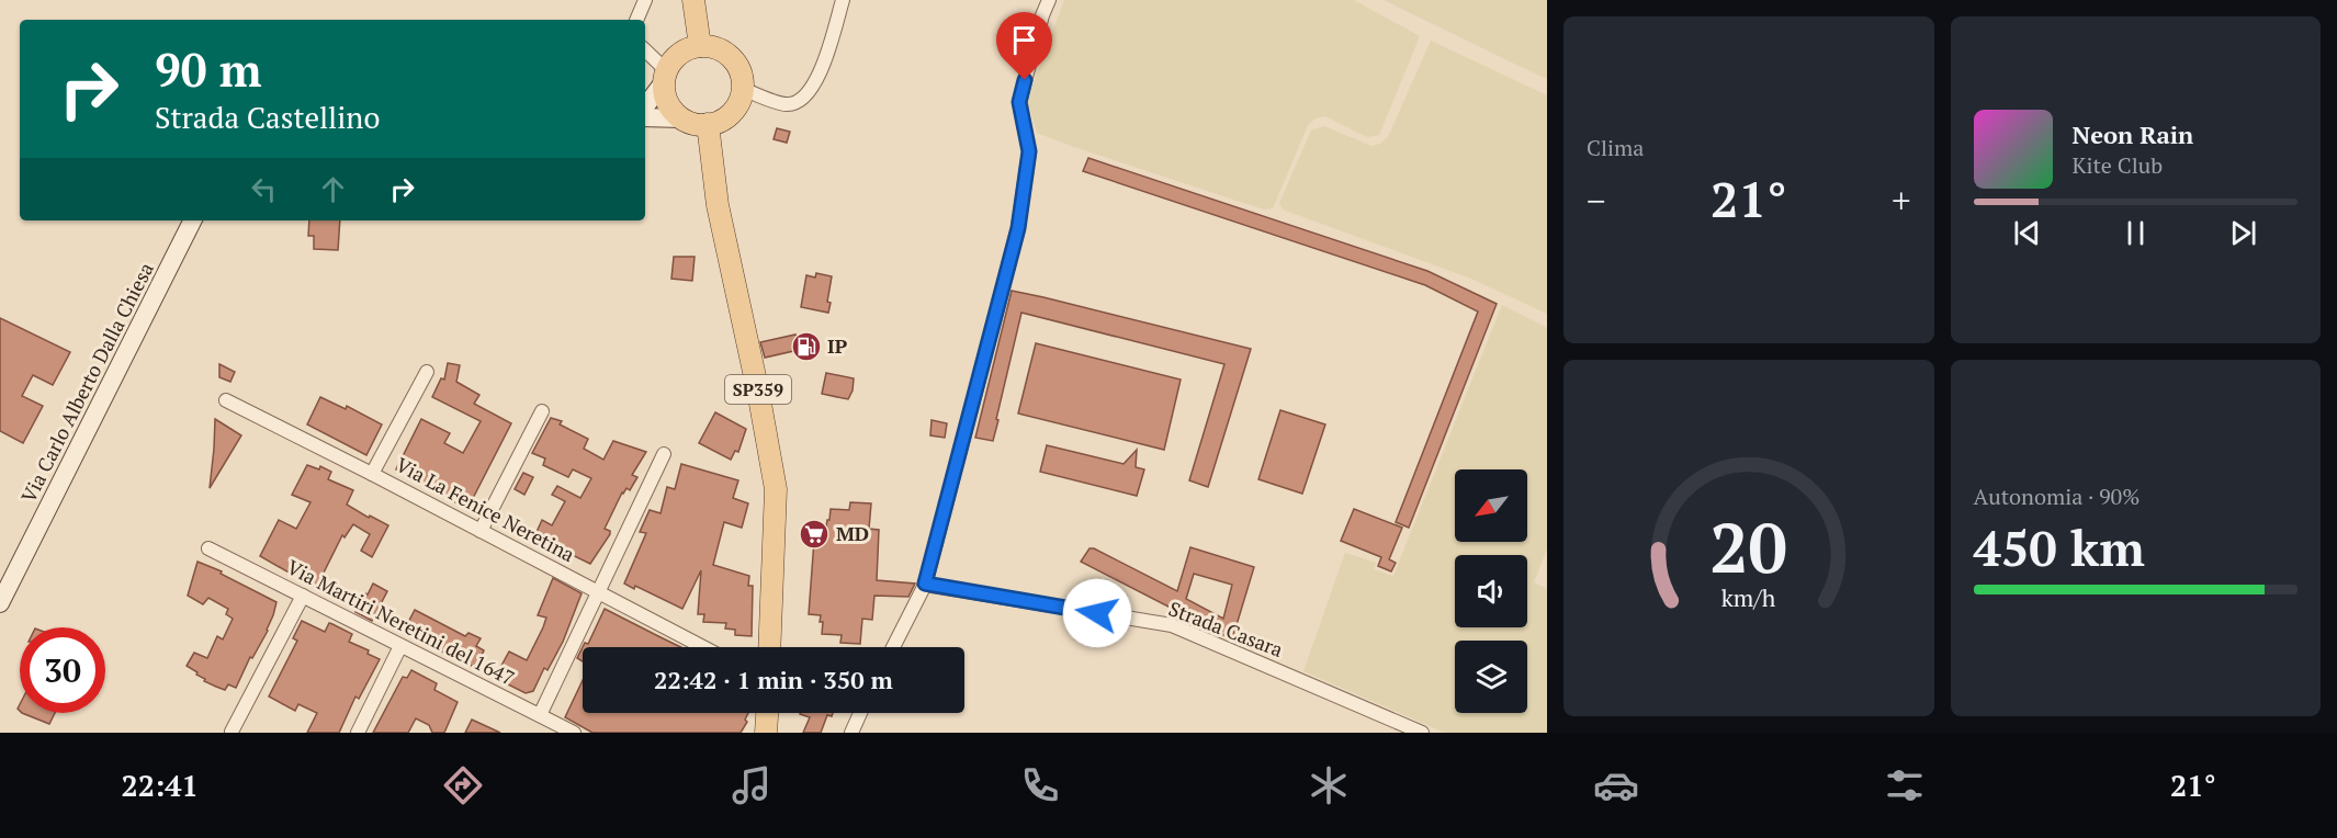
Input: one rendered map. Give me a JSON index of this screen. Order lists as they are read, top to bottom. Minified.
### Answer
{"streets":{"main road":["SP359"],"street":["Via Carlo Alberto Dalla Chiesa","Via La Fenice Neretina","Via Martiri Neretini del 1647","Strada Casara"]},"places":{"fuel station":["IP"],"supermarket":["MD"]},"north":"bottom left","page":{"tile":["Clima",["Autonomia · 90%","450 km"]],"turn":["90 m","Strada Castellino"],"song":["Neon Rain","Kite Club"],"heat":["−","21°","+"],"limit":"30","trip":"22:42 · 1 min · 350 m","tabs":["22:41","21°"],"gauge":["20","km/h"]}}
